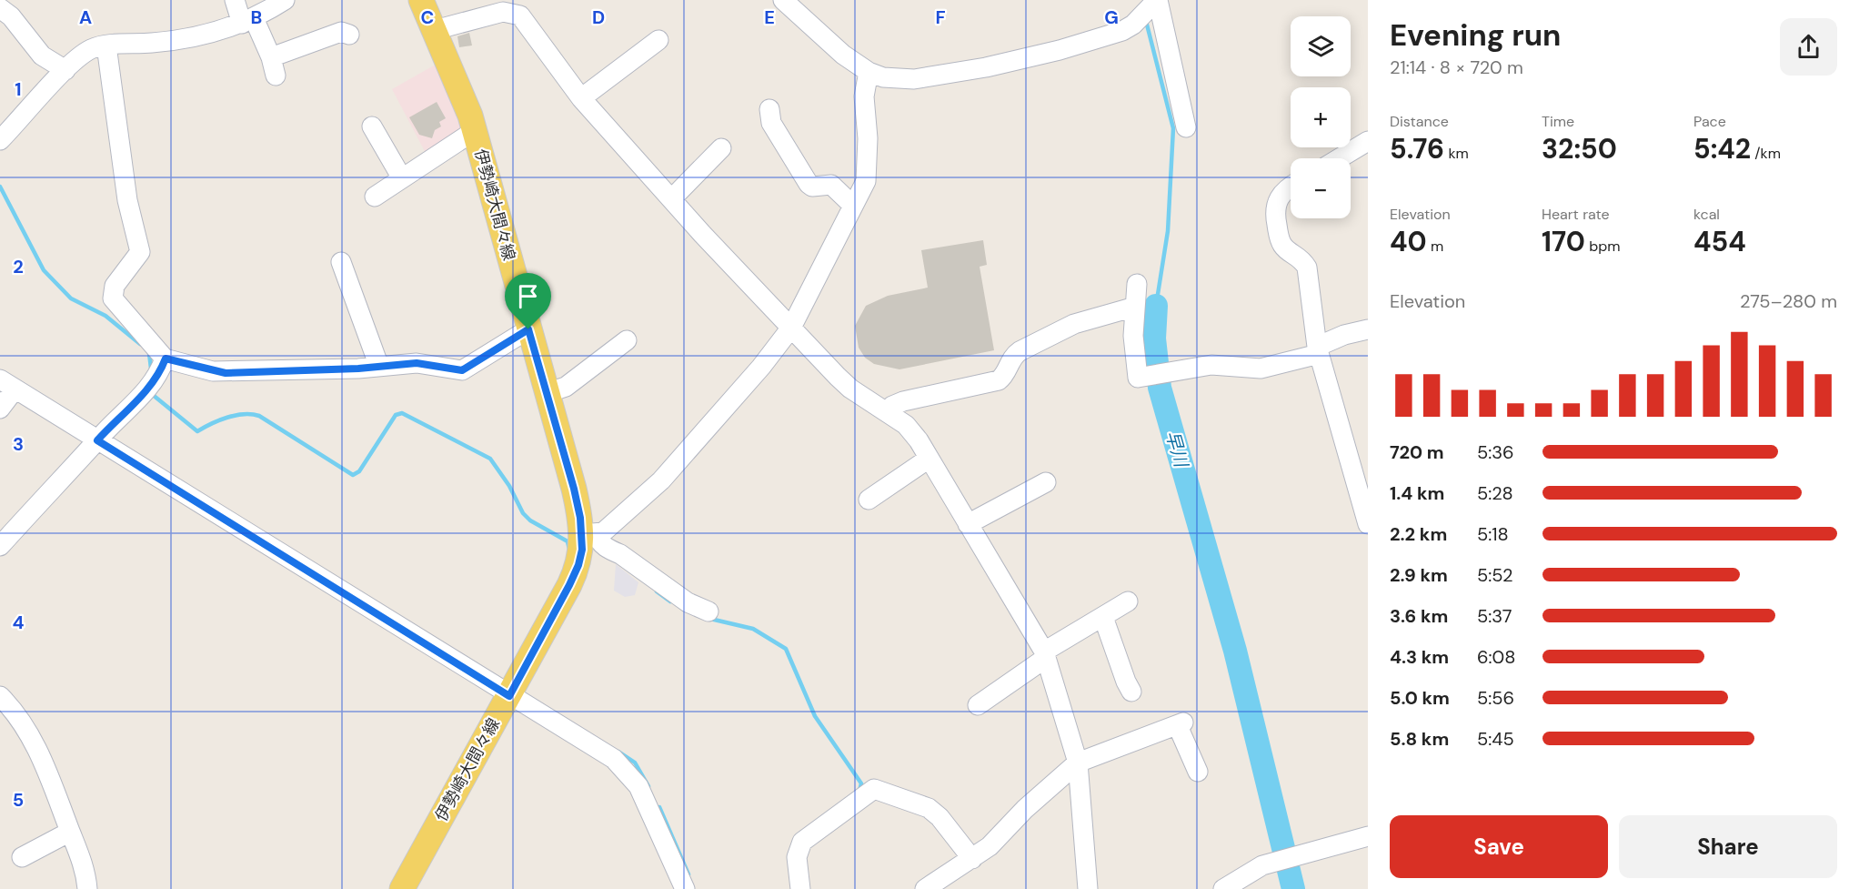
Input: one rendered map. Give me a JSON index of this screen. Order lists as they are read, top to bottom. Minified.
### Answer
{"streets":{"main road":["伊勢崎大間々線"]},"water":["早川"],"page":{"heading":["Evening run","21:14 · 8 × 720 m"],"map_buttons":["+","−"],"stats":[["Distance","5.76 km"],["Time","32:50"],["Pace","5:42 /km"],["Elevation","40 m"],["Heart rate","170 bpm"],["kcal","454"]],"chart":["Elevation","275–280 m"],"list":[{"name":"720 m","note":"5:36"},{"name":"1.4 km","note":"5:28"},{"name":"2.2 km","note":"5:18"},{"name":"2.9 km","note":"5:52"},{"name":"3.6 km","note":"5:37"},{"name":"4.3 km","note":"6:08"},{"name":"5.0 km","note":"5:56"},{"name":"5.8 km","note":"5:45"}],"buttons":["Save","Share"]},"grid":{"columns":["A","B","C","D","E","F","G"],"rows":["1","2","3","4","5"]}}
